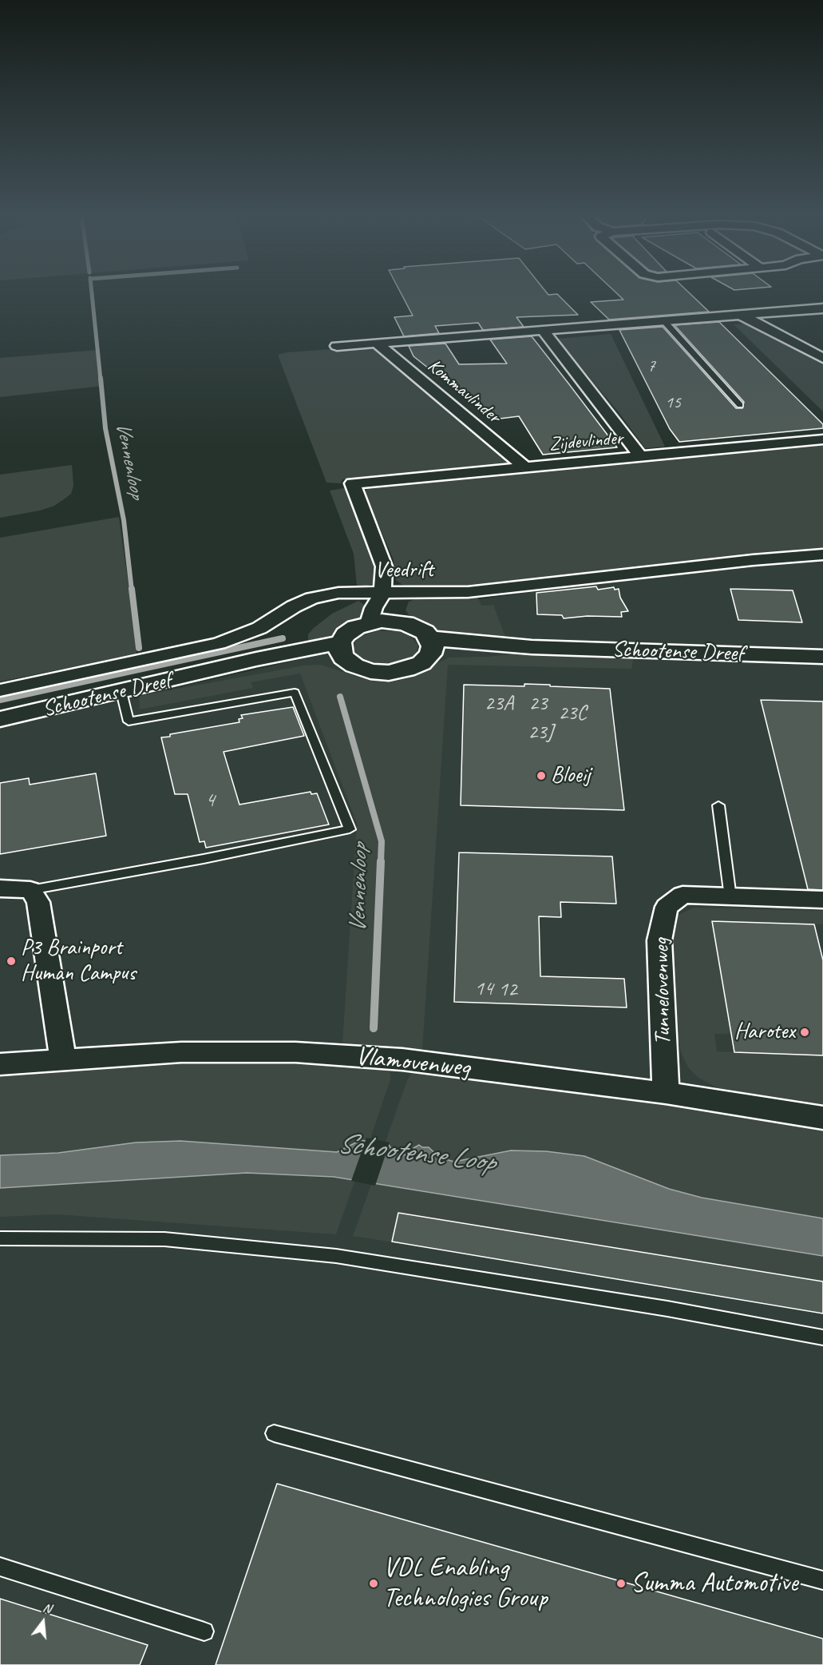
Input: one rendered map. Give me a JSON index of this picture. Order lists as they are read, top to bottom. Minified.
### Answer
{"streets":{"street":["Kommavlinder","Zijdevlinder","Veedrift","Schootense Dreef","Tunnelovenweg","Vlamovenweg"]},"crossings":[["Kommavlinder","Zijdevlinder"],["Zijdevlinder","Veedrift"],["Tunnelovenweg","Vlamovenweg"]],"water":["Vennenloop","Schootense Loop"],"places":["Bloeij","P3 Brainport Human Campus","Harotex","VDL Enabling Technologies Group","Summa Automotive"],"house_numbers":["7","15","23A","23","23C","23J","4","14","12"],"north":"top"}
